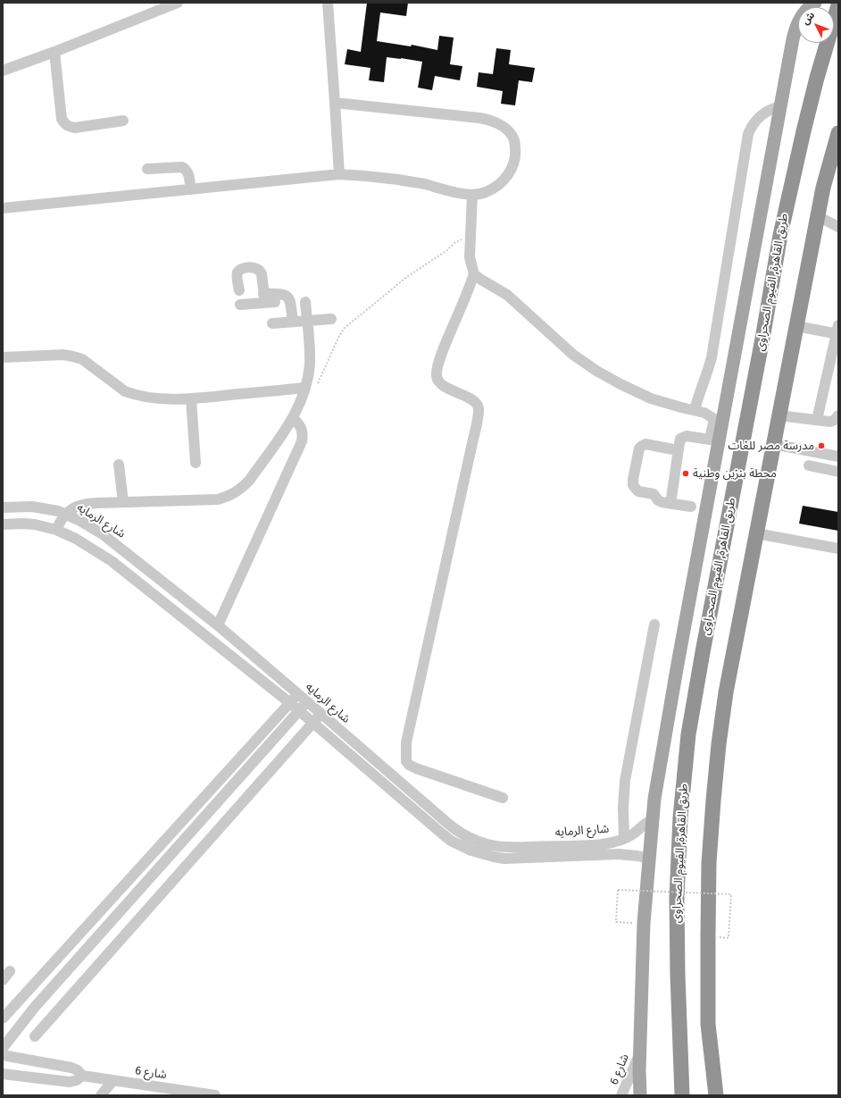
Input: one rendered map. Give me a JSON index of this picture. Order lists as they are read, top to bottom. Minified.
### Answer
{"streets":{"highway":["طريق القاهرة, الفيوم الصحراوى"],"street":["شارع الرمايه","شارع 6"]},"places":["مدرسة مصر للغات","محطة بنزين وطنية"],"north":"top left"}
